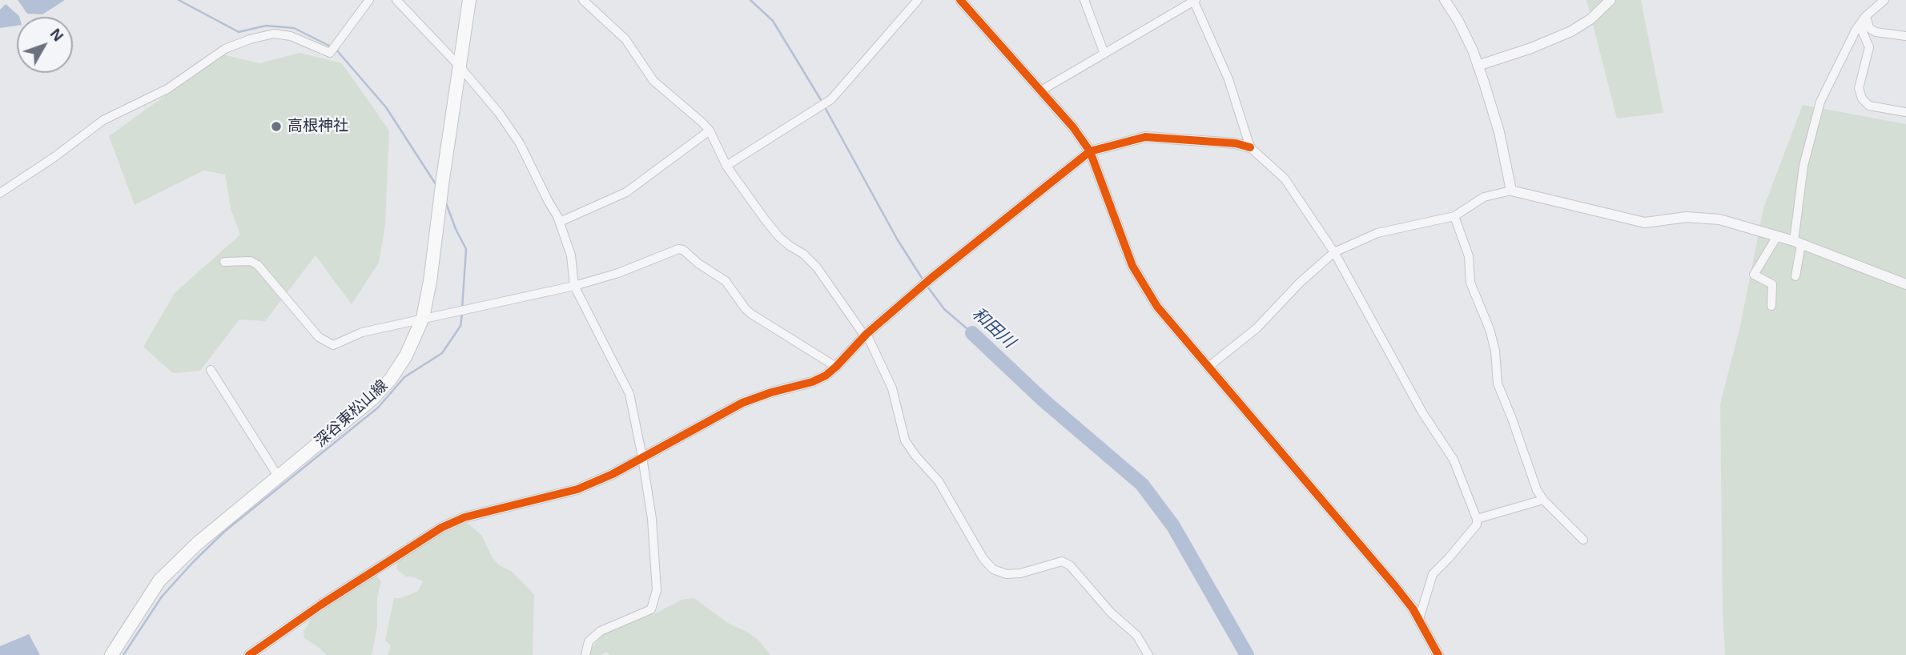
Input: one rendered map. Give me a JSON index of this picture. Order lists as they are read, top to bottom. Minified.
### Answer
{"streets":{"main road":["深谷東松山線"]},"water":["和田川"],"places":["高根神社"],"north":"top right"}
